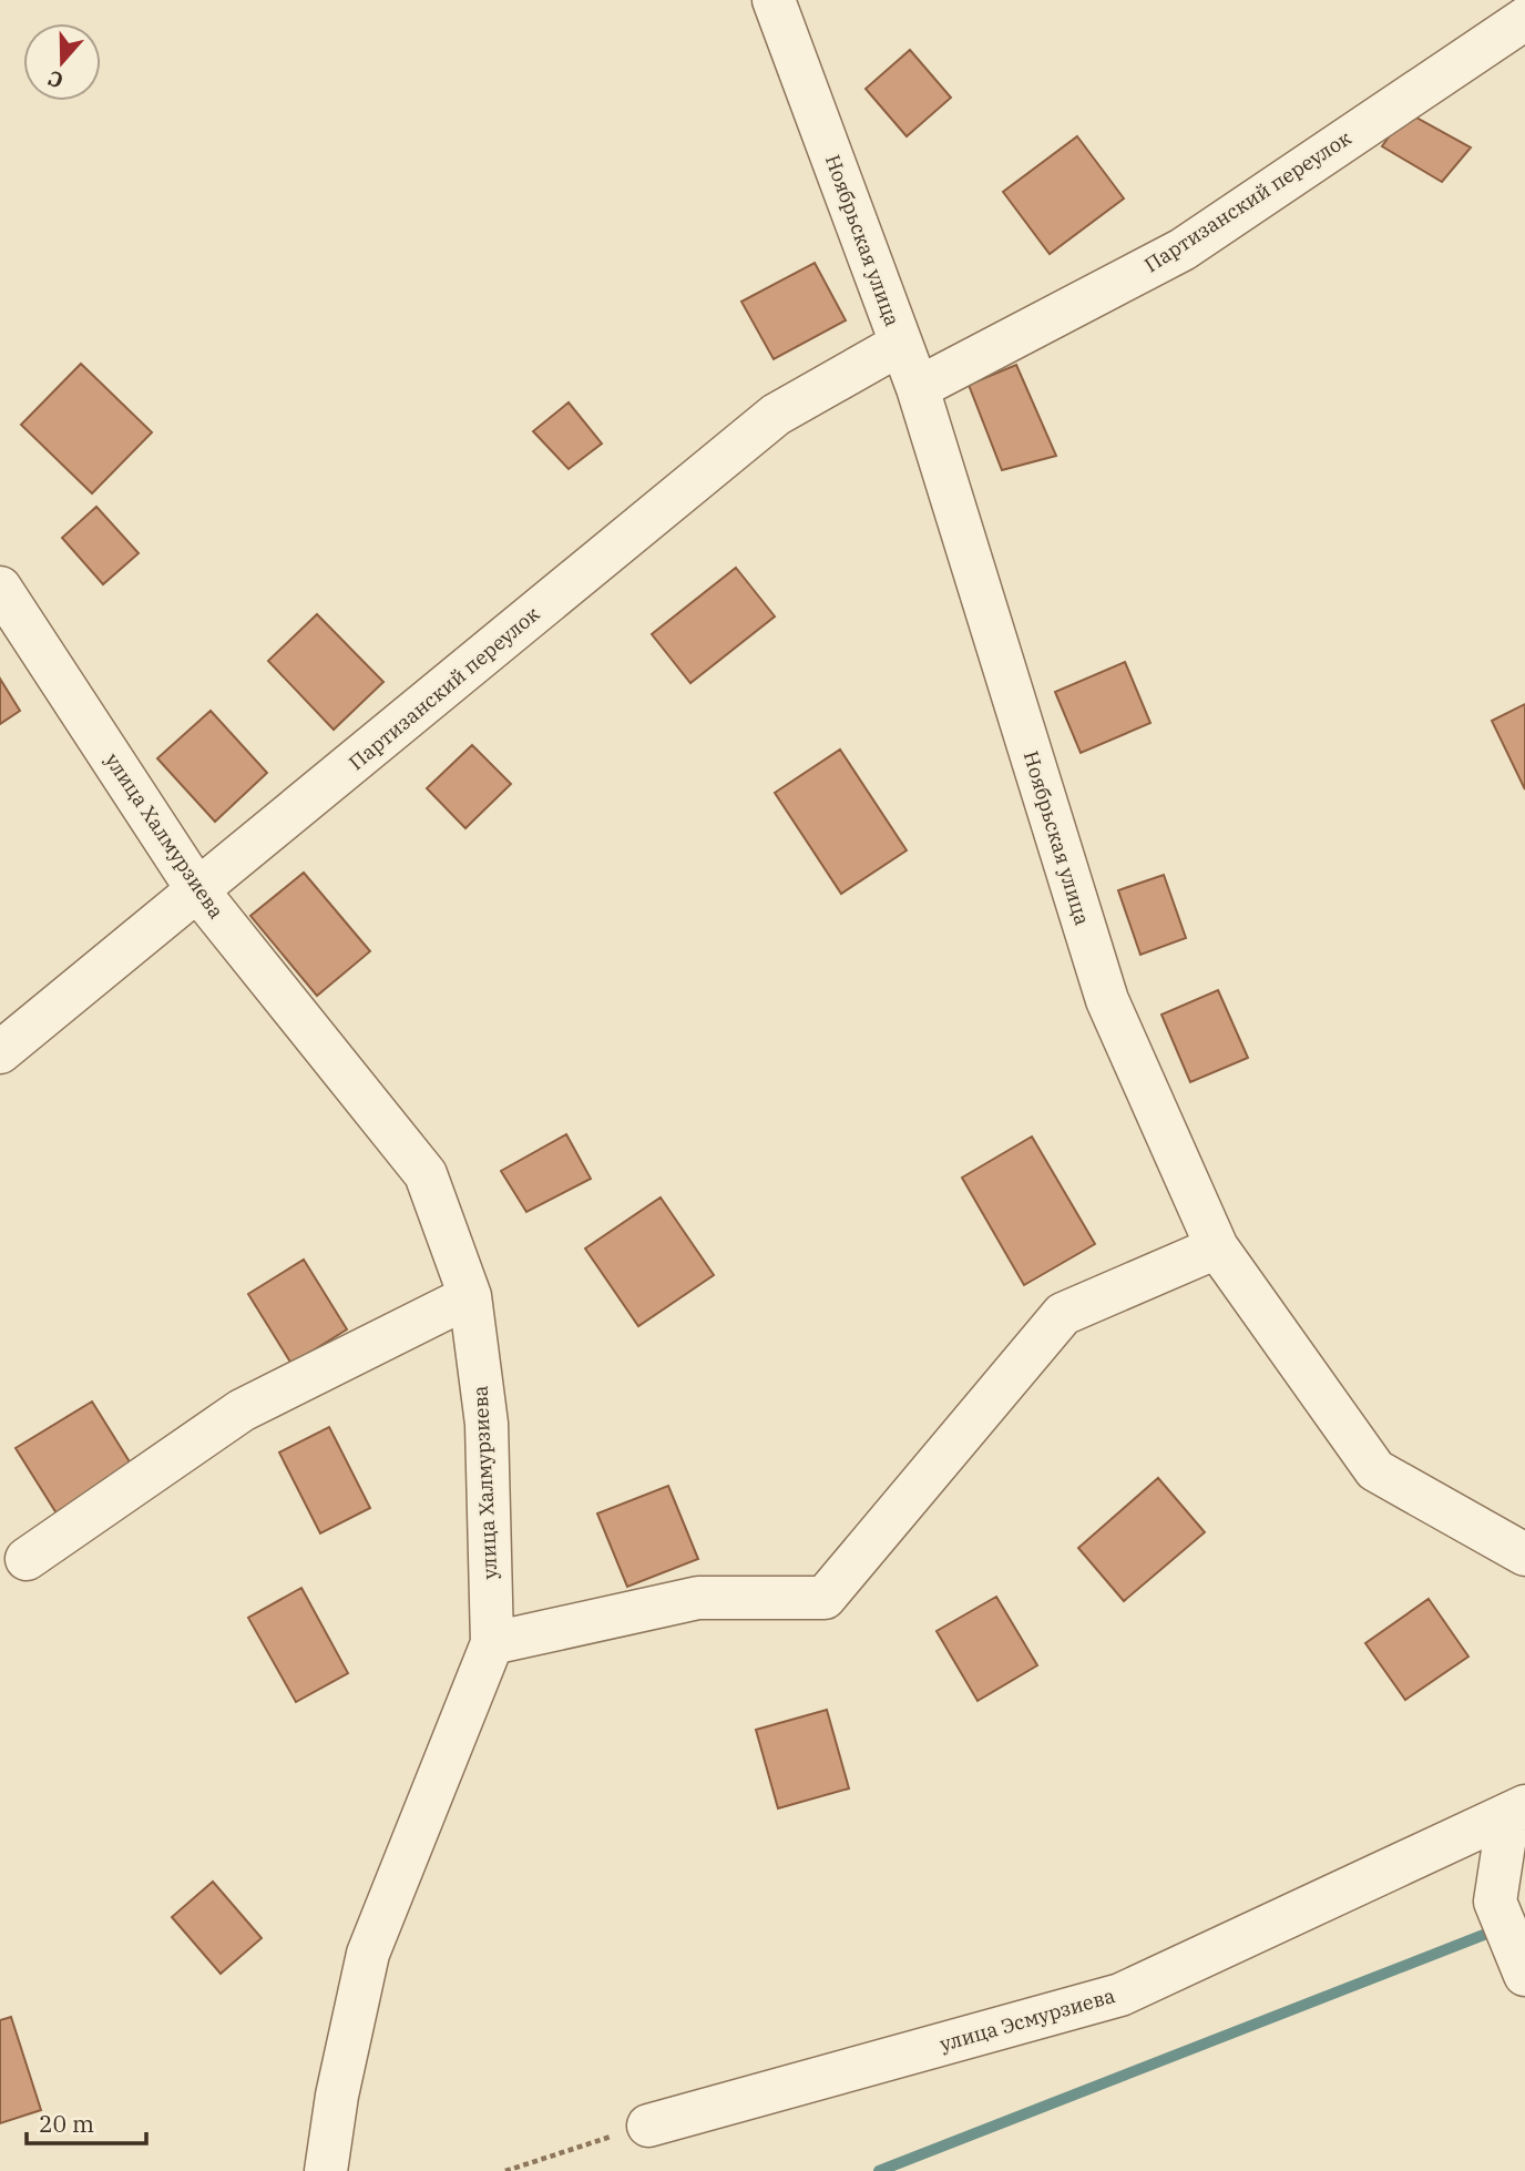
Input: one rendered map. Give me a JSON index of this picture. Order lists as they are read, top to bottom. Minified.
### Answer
{"streets":{"street":["Партизанский переулок","Ноябрьская улица","улица Халмурзиева","улица Эсмурзиева"]},"crossings":[["Партизанский переулок","Ноябрьская улица"],["Партизанский переулок","улица Халмурзиева"]],"scale_bar":"20 m","north":"bottom"}
